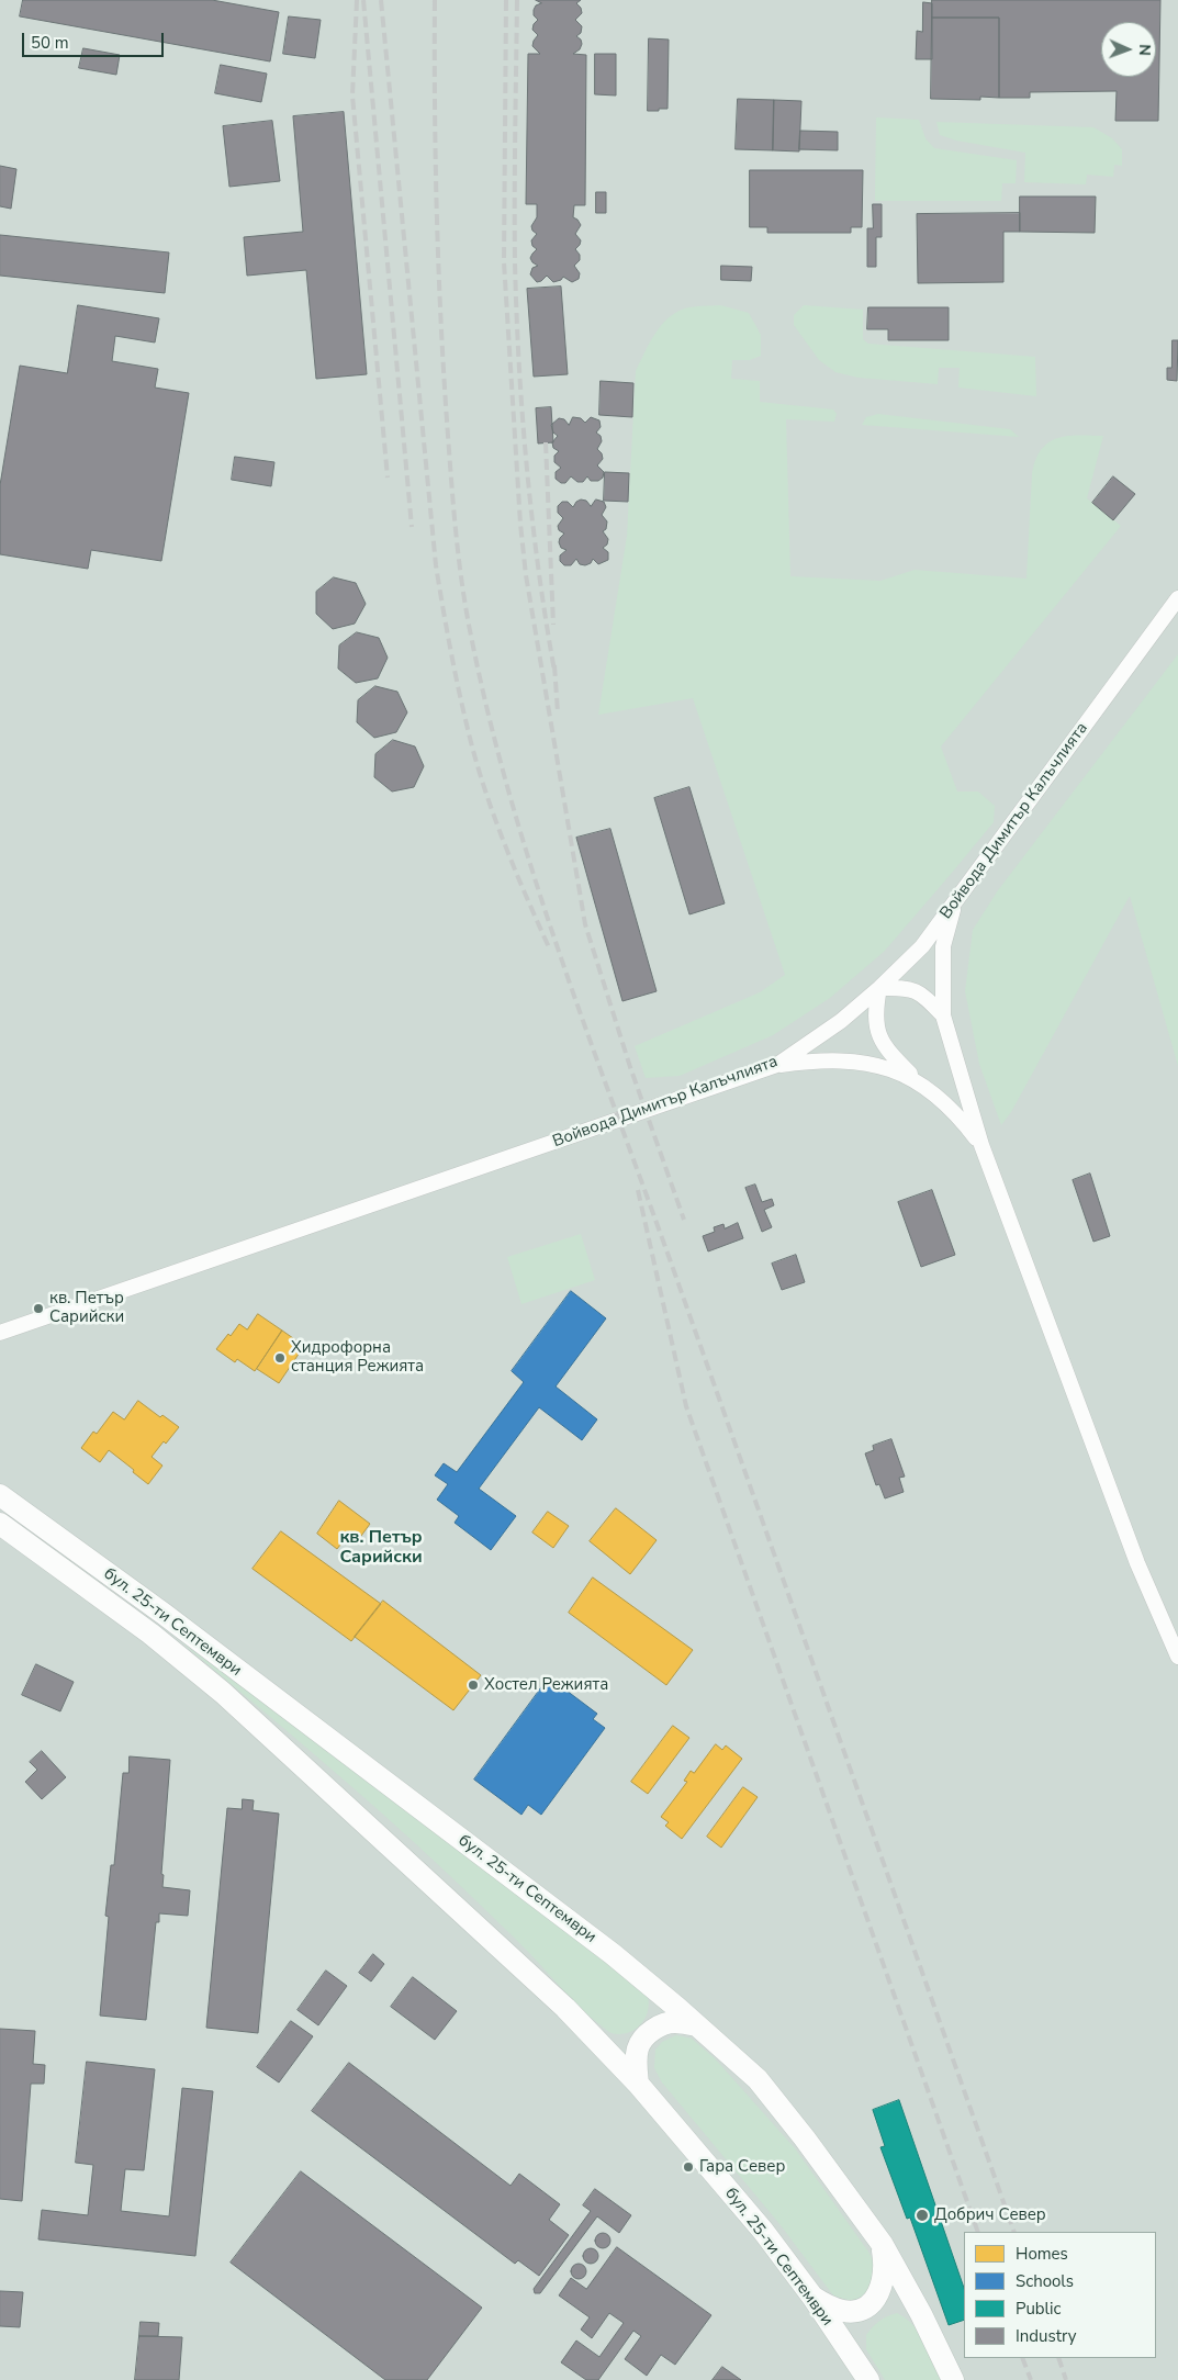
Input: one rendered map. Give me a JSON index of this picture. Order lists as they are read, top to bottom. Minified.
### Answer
{"streets":{"main road":["бул. 25-ти Септември"],"street":["Войвода Димитър Калъчлията"]},"districts":["кв. Петър Сарийски"],"places":["кв. Петър Сарийски","Хидрофорна станция Режията","Хостел Режията","Гара Север","Добрич Север"],"legend":["Homes","Schools","Public","Industry"],"scale_bar":"50 m","north":"right"}
